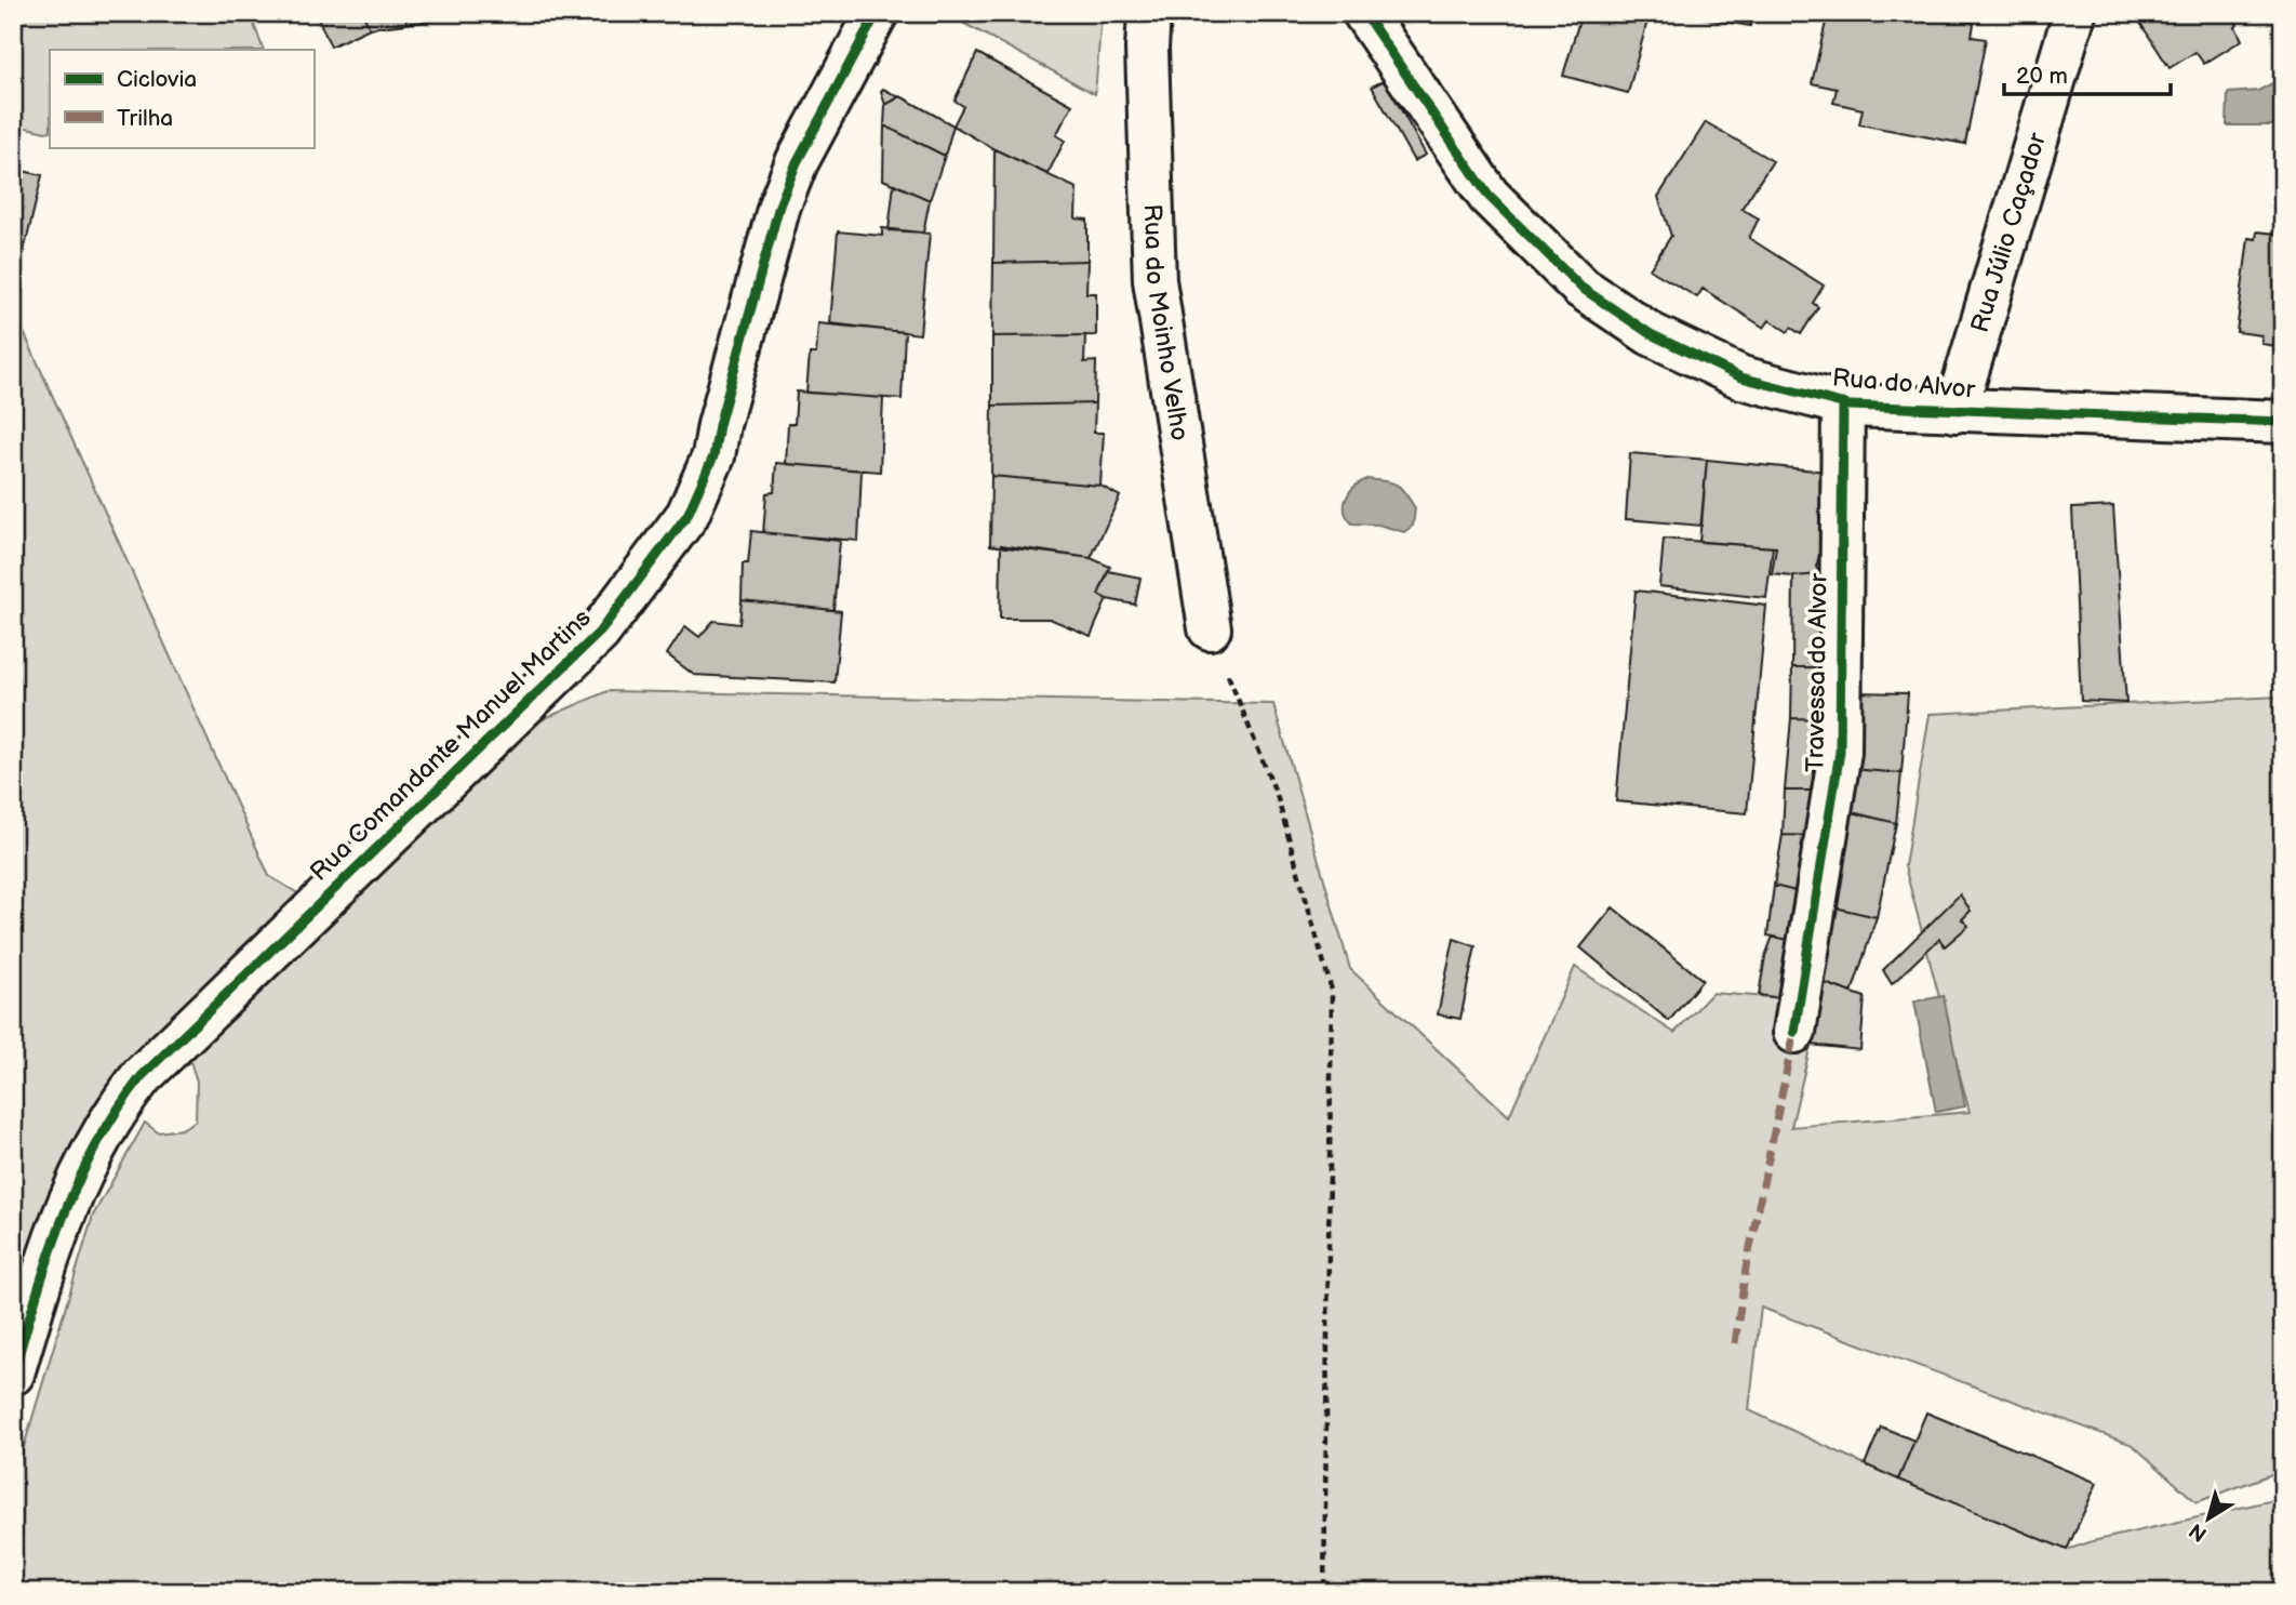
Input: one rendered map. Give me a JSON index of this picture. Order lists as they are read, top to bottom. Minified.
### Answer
{"streets":{"street":["Rua Júlio Caçador","Rua do Moinho Velho","Rua do Alvor","Travessa do Alvor","Rua Comandante Manuel Martins"]},"crossings":[["Rua Júlio Caçador","Rua do Alvor"],["Rua do Alvor","Travessa do Alvor"]],"legend":["Ciclovia","Trilha"],"scale_bar":"20 m","north":"bottom left"}
